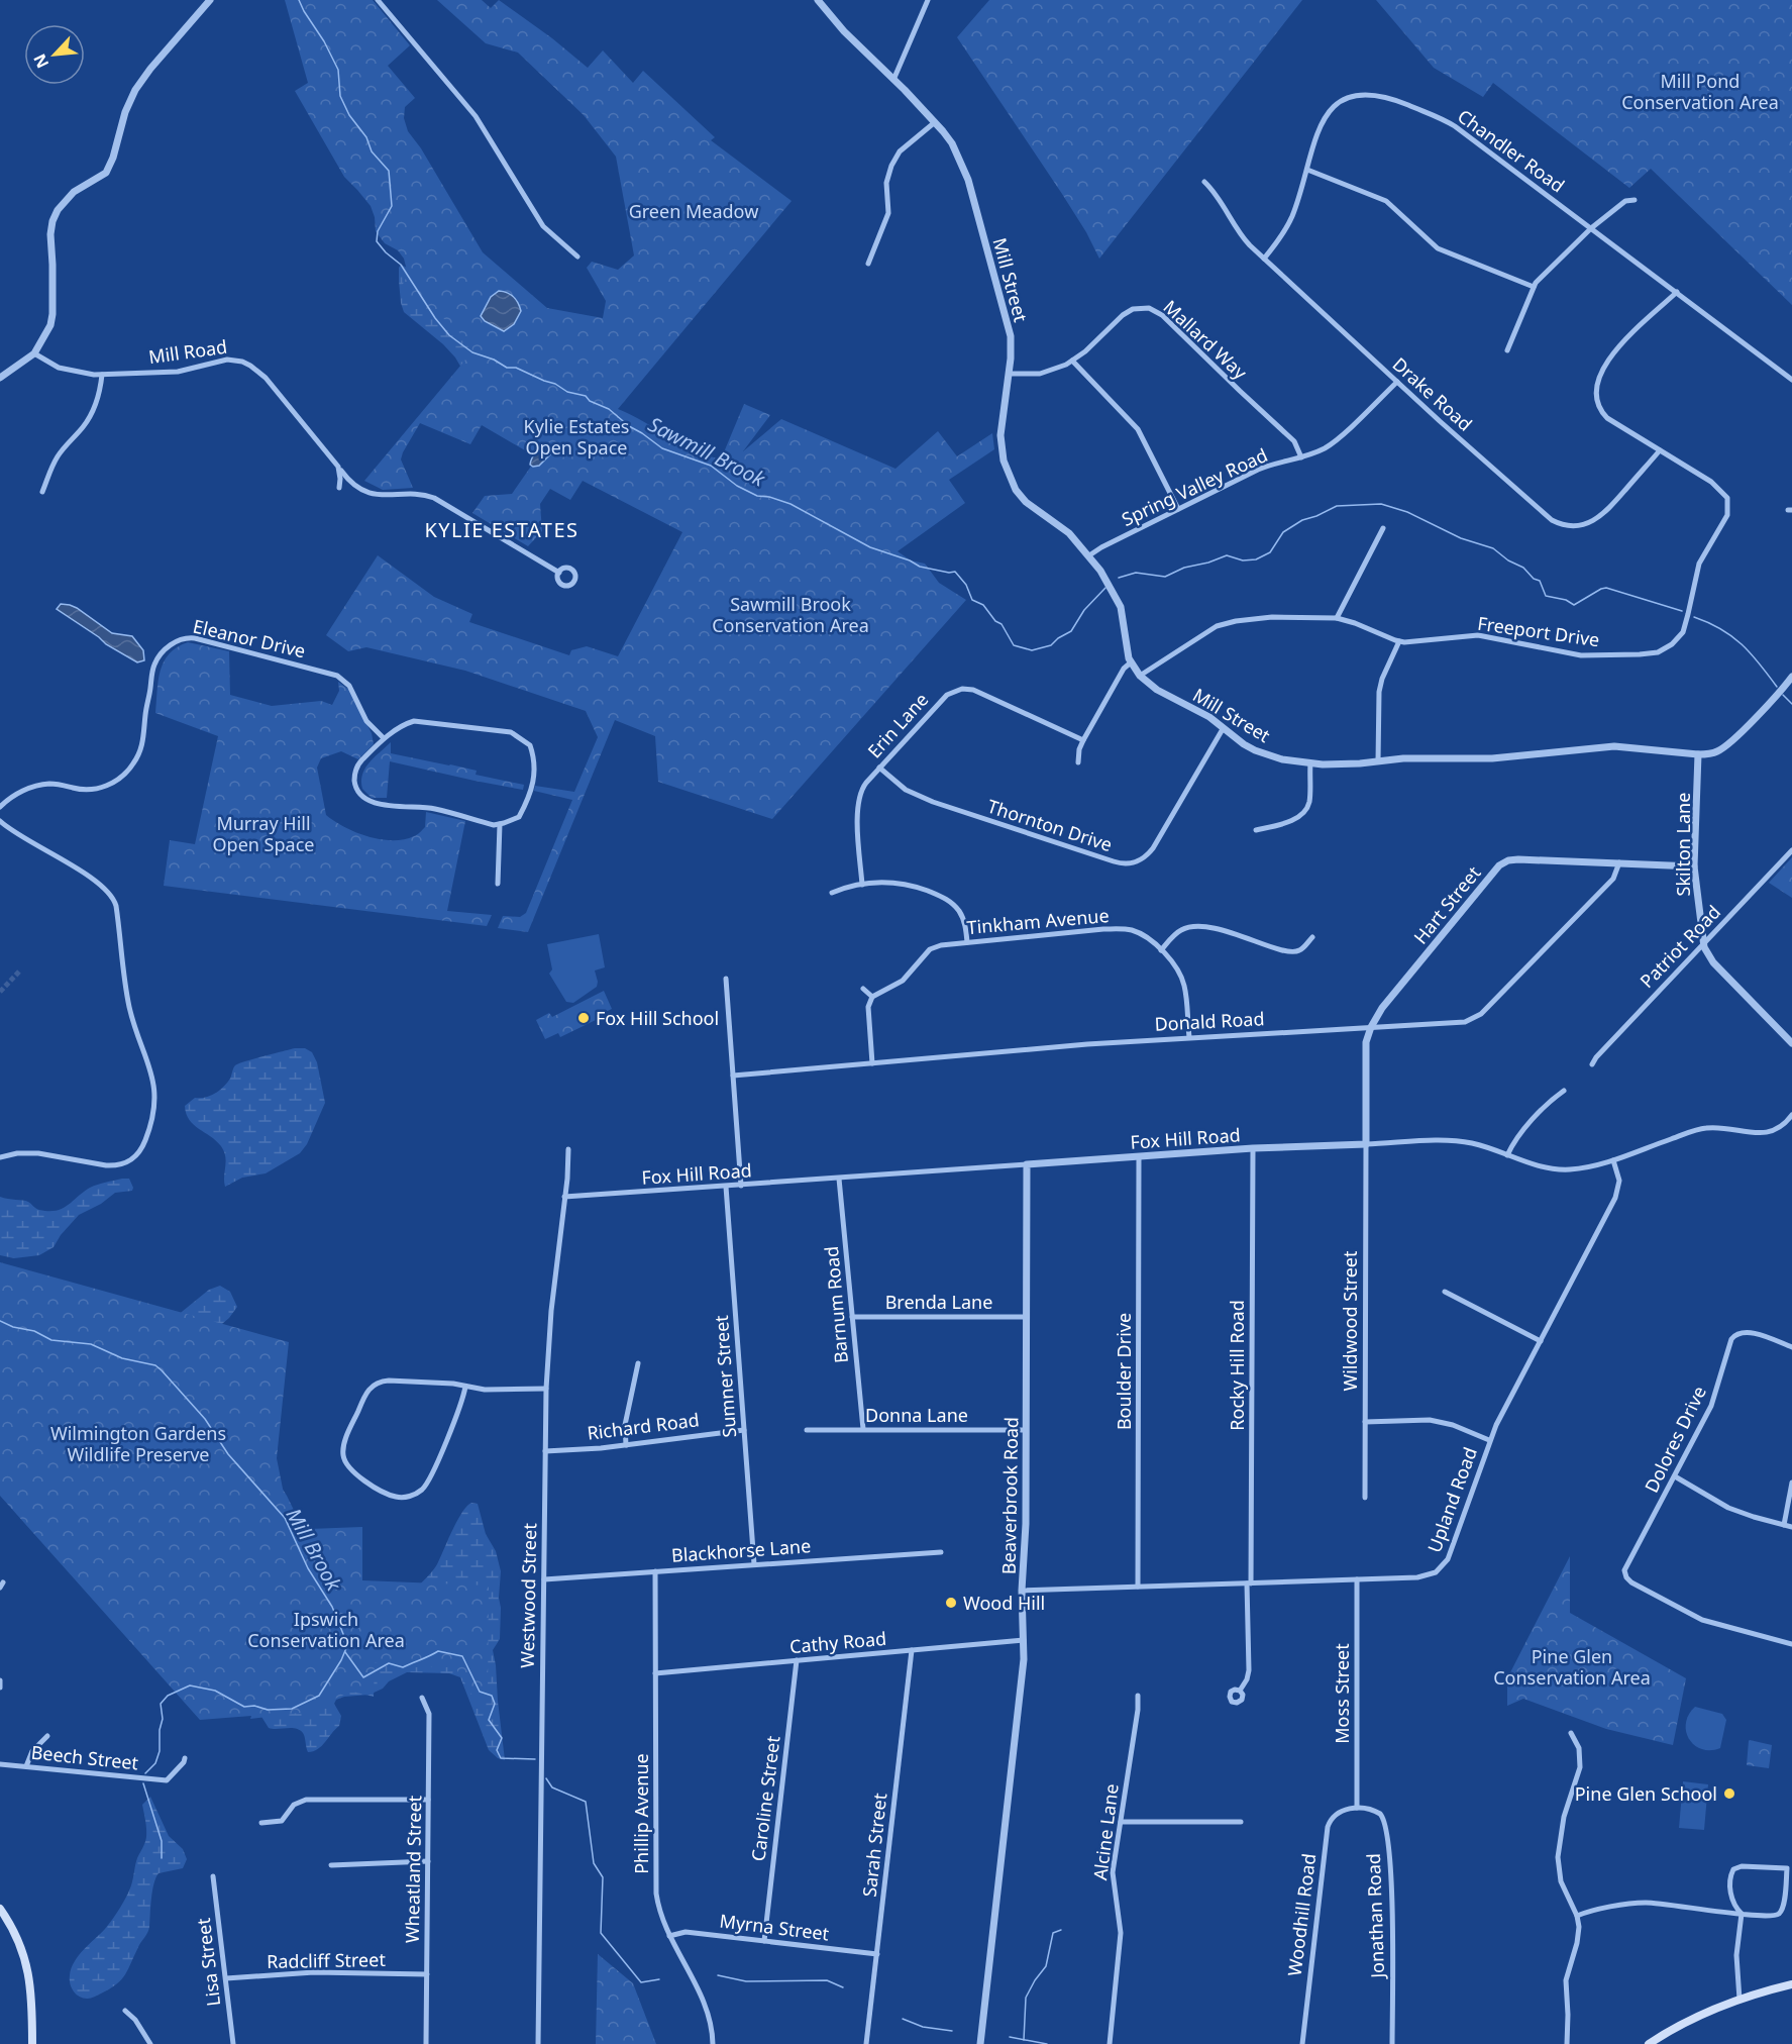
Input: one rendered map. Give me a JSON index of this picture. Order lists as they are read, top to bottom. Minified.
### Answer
{"streets":{"street":["Chandler Road","Mill Street","Mallard Way","Mill Road","Drake Road","Spring Valley Road","Freeport Drive","Eleanor Drive","Erin Lane","Thornton Drive","Skilton Lane","Hart Street","Tinkham Avenue","Patriot Road","Donald Road","Fox Hill Road","Brenda Lane","Barnum Road","Wildwood Street","Rocky Hill Road","Boulder Drive","Sumner Street","Donna Lane","Richard Road","Dolores Drive","Beaverbrook Road","Upland Road","Blackhorse Lane","Westwood Street","Cathy Road","Moss Street","Beech Street","Caroline Street","Phillip Avenue","Alcine Lane","Sarah Street","Wheatland Street","Woodhill Road","Jonathan Road","Myrna Street","Radcliff Street","Lisa Street"]},"crossings":[["Chandler Road","Drake Road"],["Mill Street","Mallard Way"],["Mill Street","Spring Valley Road"],["Mill Street","Freeport Drive"],["Mill Street","Thornton Drive"],["Mill Street","Skilton Lane"],["Mallard Way","Spring Valley Road"],["Drake Road","Spring Valley Road"],["Drake Road","Freeport Drive"],["Erin Lane","Thornton Drive"],["Skilton Lane","Hart Street"],["Skilton Lane","Patriot Road"],["Hart Street","Donald Road"],["Hart Street","Fox Hill Road"],["Hart Street","Wildwood Street"],["Tinkham Avenue","Donald Road"],["Fox Hill Road","Barnum Road"],["Fox Hill Road","Wildwood Street"],["Fox Hill Road","Rocky Hill Road"],["Fox Hill Road","Boulder Drive"],["Fox Hill Road","Sumner Street"],["Fox Hill Road","Beaverbrook Road"],["Fox Hill Road","Upland Road"],["Fox Hill Road","Westwood Street"],["Brenda Lane","Barnum Road"],["Brenda Lane","Beaverbrook Road"],["Barnum Road","Donna Lane"],["Rocky Hill Road","Upland Road"],["Boulder Drive","Upland Road"],["Sumner Street","Richard Road"],["Sumner Street","Blackhorse Lane"],["Donna Lane","Beaverbrook Road"],["Richard Road","Westwood Street"],["Beaverbrook Road","Upland Road"],["Beaverbrook Road","Cathy Road"],["Upland Road","Moss Street"],["Blackhorse Lane","Westwood Street"],["Blackhorse Lane","Phillip Avenue"],["Cathy Road","Caroline Street"],["Cathy Road","Phillip Avenue"],["Cathy Road","Sarah Street"],["Moss Street","Woodhill Road"],["Moss Street","Jonathan Road"],["Caroline Street","Myrna Street"],["Phillip Avenue","Myrna Street"],["Sarah Street","Myrna Street"],["Wheatland Street","Radcliff Street"],["Woodhill Road","Jonathan Road"],["Radcliff Street","Lisa Street"]],"districts":["KYLIE ESTATES"],"water":["Sawmill Brook","Mill Brook"],"parks":["Mill Pond Conservation Area","Green Meadow","Kylie Estates Open Space","Sawmill Brook Conservation Area","Murray Hill Open Space","Wilmington Gardens Wildlife Preserve","Ipswich Conservation Area","Pine Glen Conservation Area"],"places":["Fox Hill School","Wood Hill","Pine Glen School"],"north":"bottom left"}
